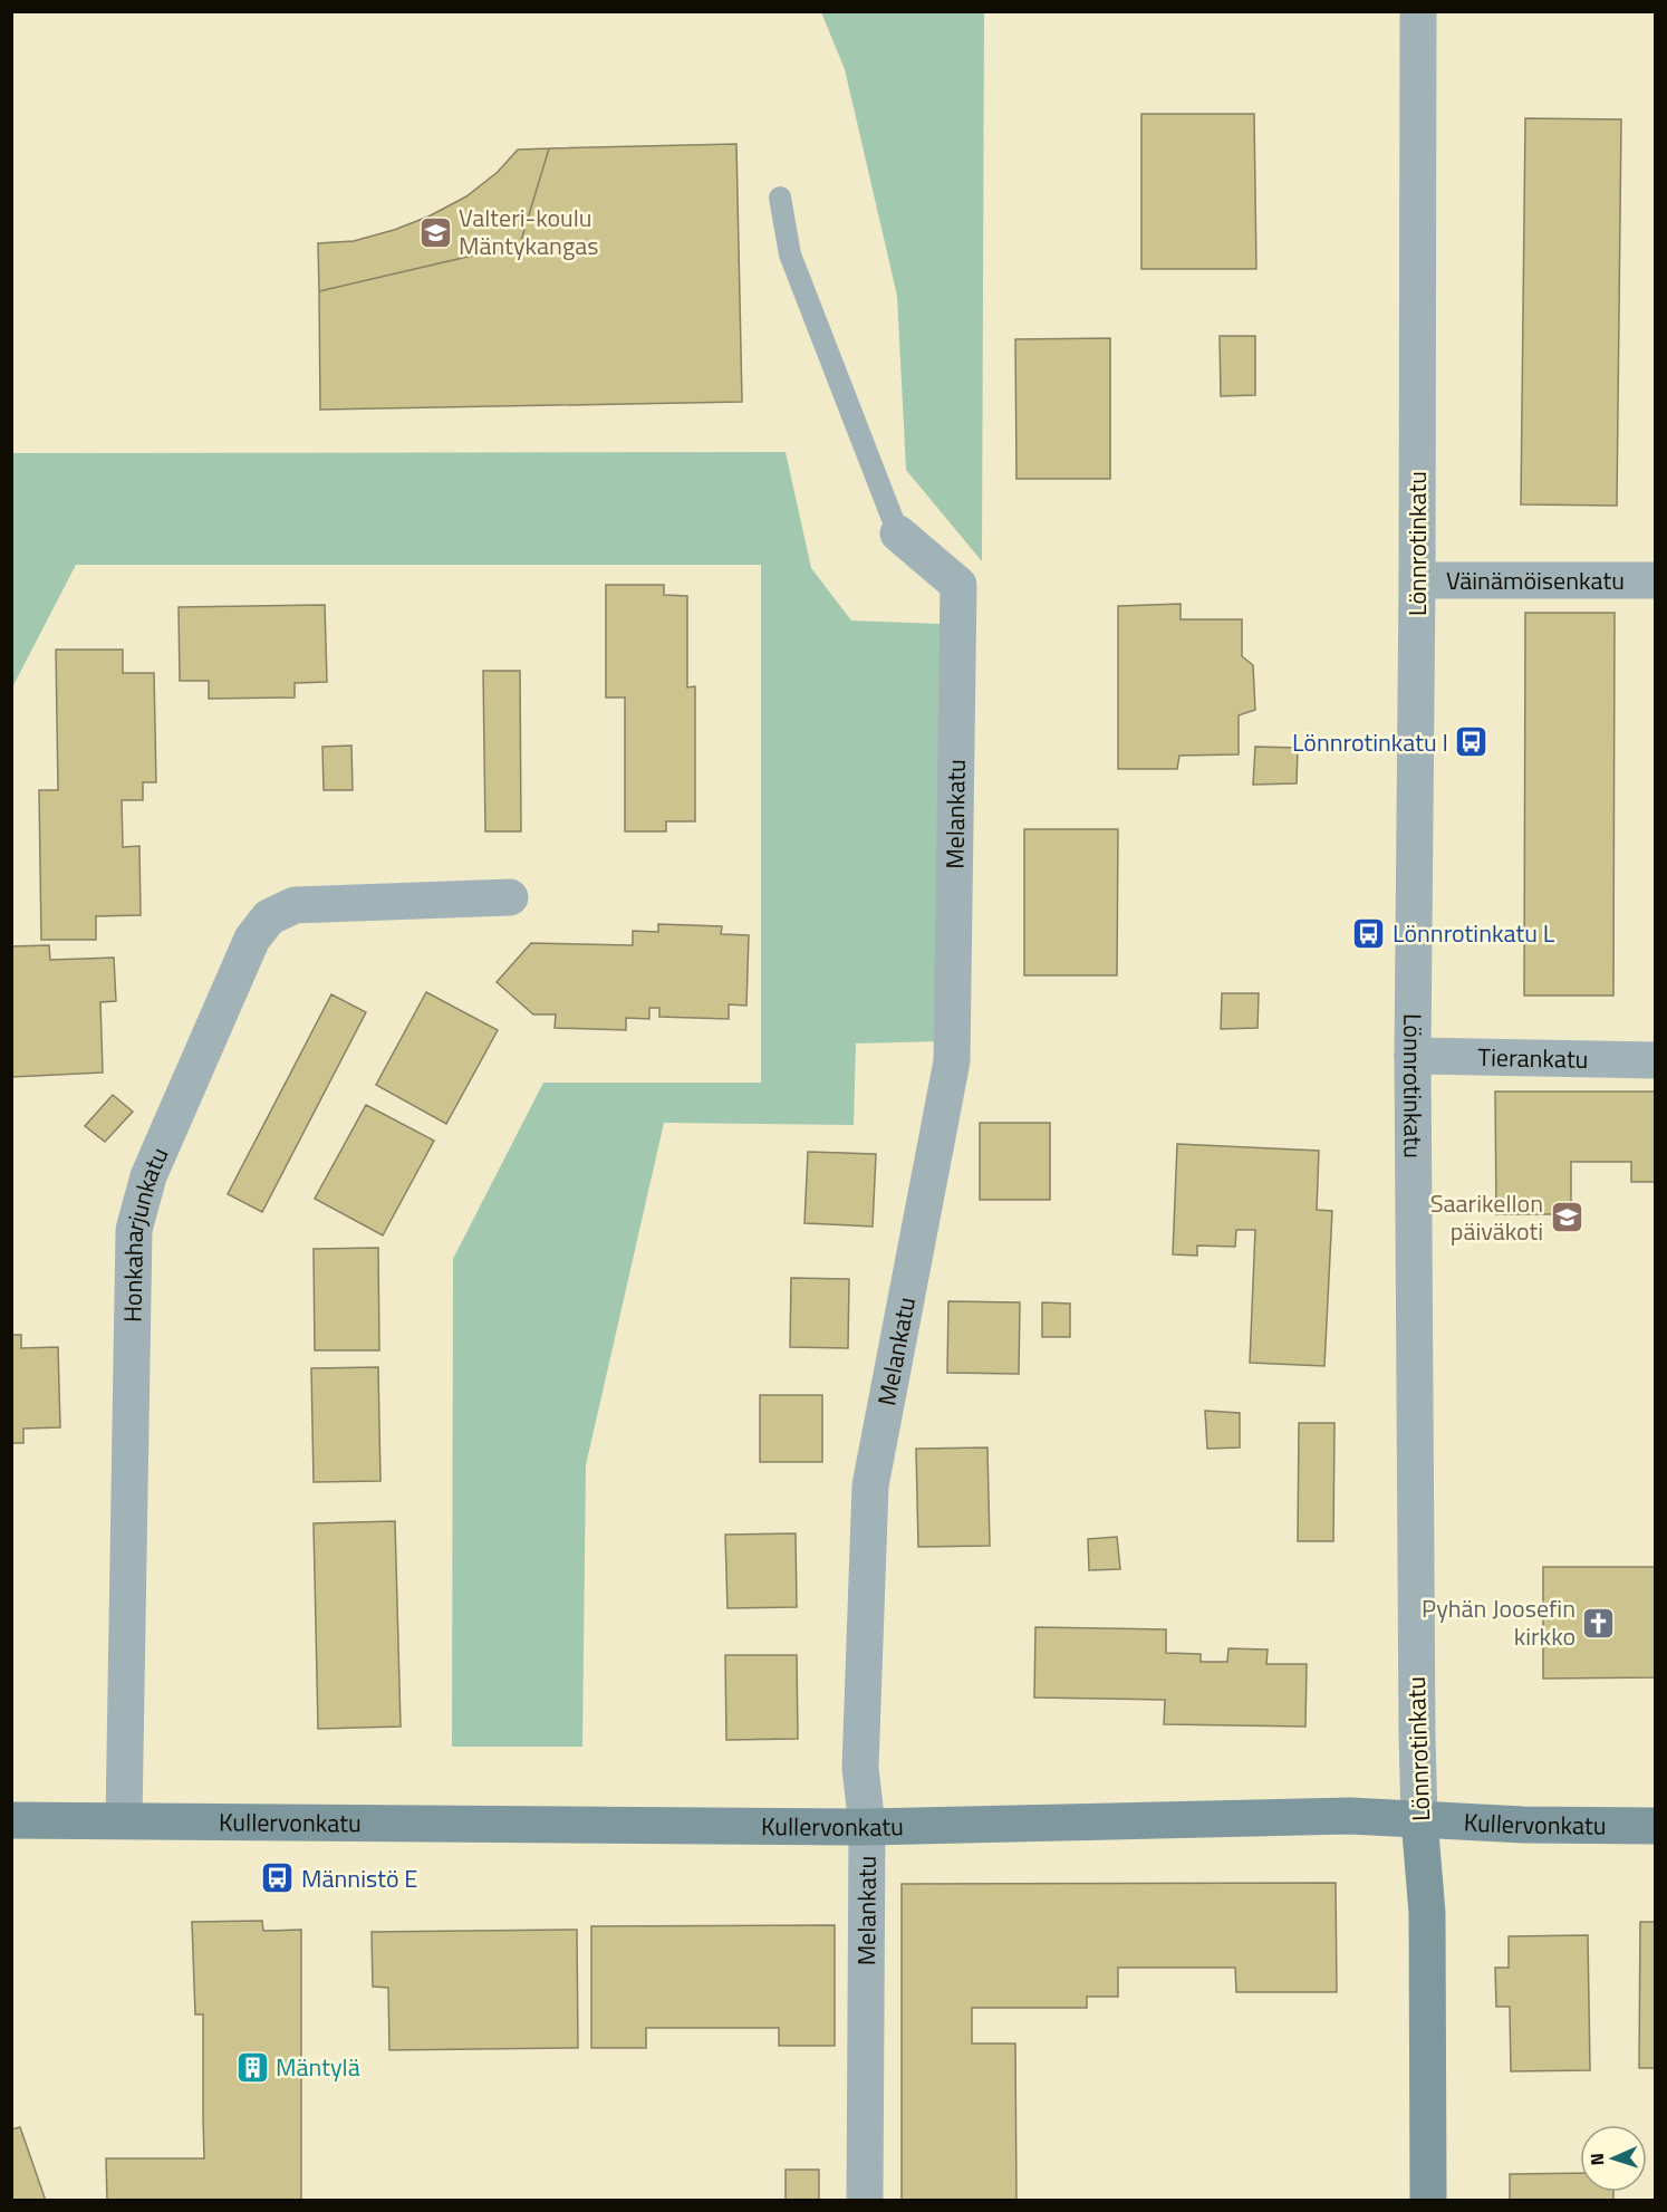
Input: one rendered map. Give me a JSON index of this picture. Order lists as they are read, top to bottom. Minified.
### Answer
{"streets":{"main road":["Lönnrotinkatu","Kullervonkatu"],"street":["Väinämöisenkatu","Melankatu","Tierankatu","Honkaharjunkatu"]},"crossings":[["Lönnrotinkatu","Väinämöisenkatu"],["Lönnrotinkatu","Tierankatu"],["Lönnrotinkatu","Kullervonkatu"],["Melankatu","Kullervonkatu"],["Honkaharjunkatu","Kullervonkatu"]],"places":{"school or university":["Valteri-koulu Mäntykangas","Saarikellon päiväkoti"],"bus stop":["Lönnrotinkatu I","Lönnrotinkatu L","Männistö E"],"church":["Pyhän Joosefin kirkko"],"building":["Mäntylä"]},"north":"left"}
